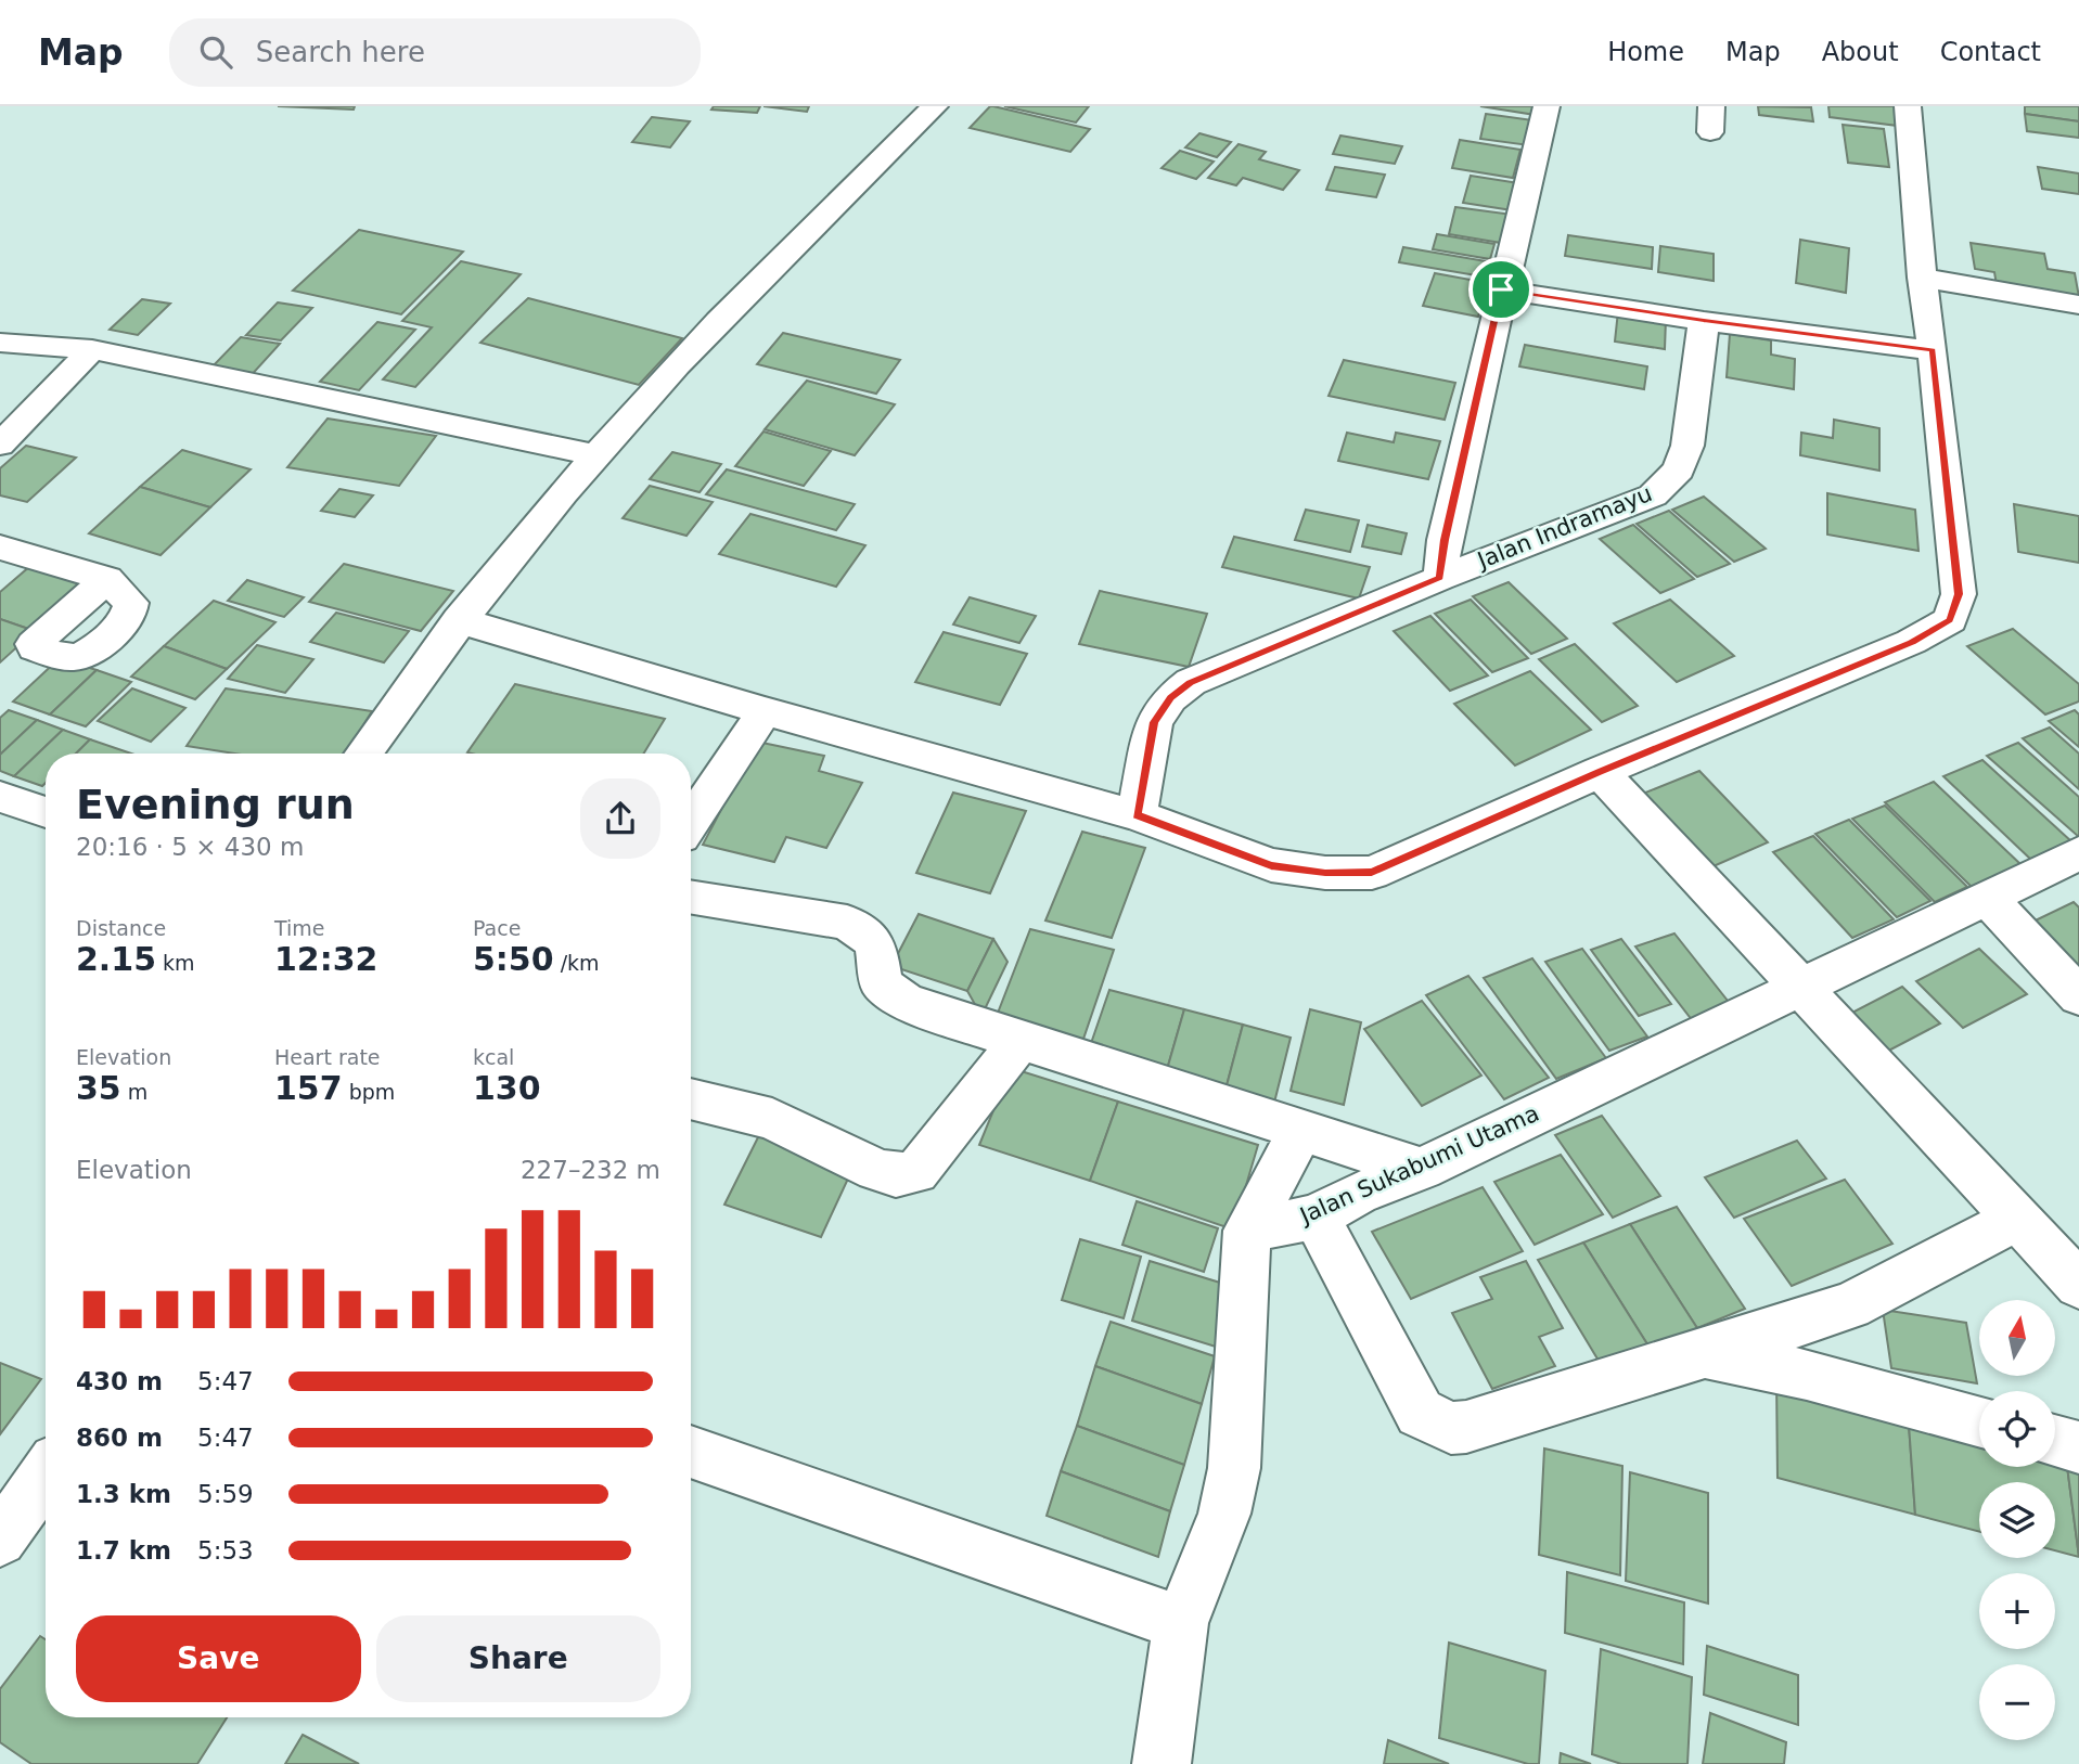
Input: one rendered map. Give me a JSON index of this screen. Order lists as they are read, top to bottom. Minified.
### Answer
{"streets":{"street":["Jalan Indramayu","Jalan Sukabumi Utama"]},"north":"top","page":{"header":"Map","search":"Search here","nav":["Home","Map","About","Contact"],"heading":["Evening run","20:16 · 5 × 430 m"],"stats":[["Distance","2.15 km"],["Time","12:32"],["Pace","5:50 /km"],["Elevation","35 m"],["Heart rate","157 bpm"],["kcal","130"]],"chart":["Elevation","227–232 m"],"map_buttons":["+","−"],"list":[{"name":"430 m","note":"5:47"},{"name":"860 m","note":"5:47"},{"name":"1.3 km","note":"5:59"},{"name":"1.7 km","note":"5:53"}],"buttons":["Save","Share"]}}
